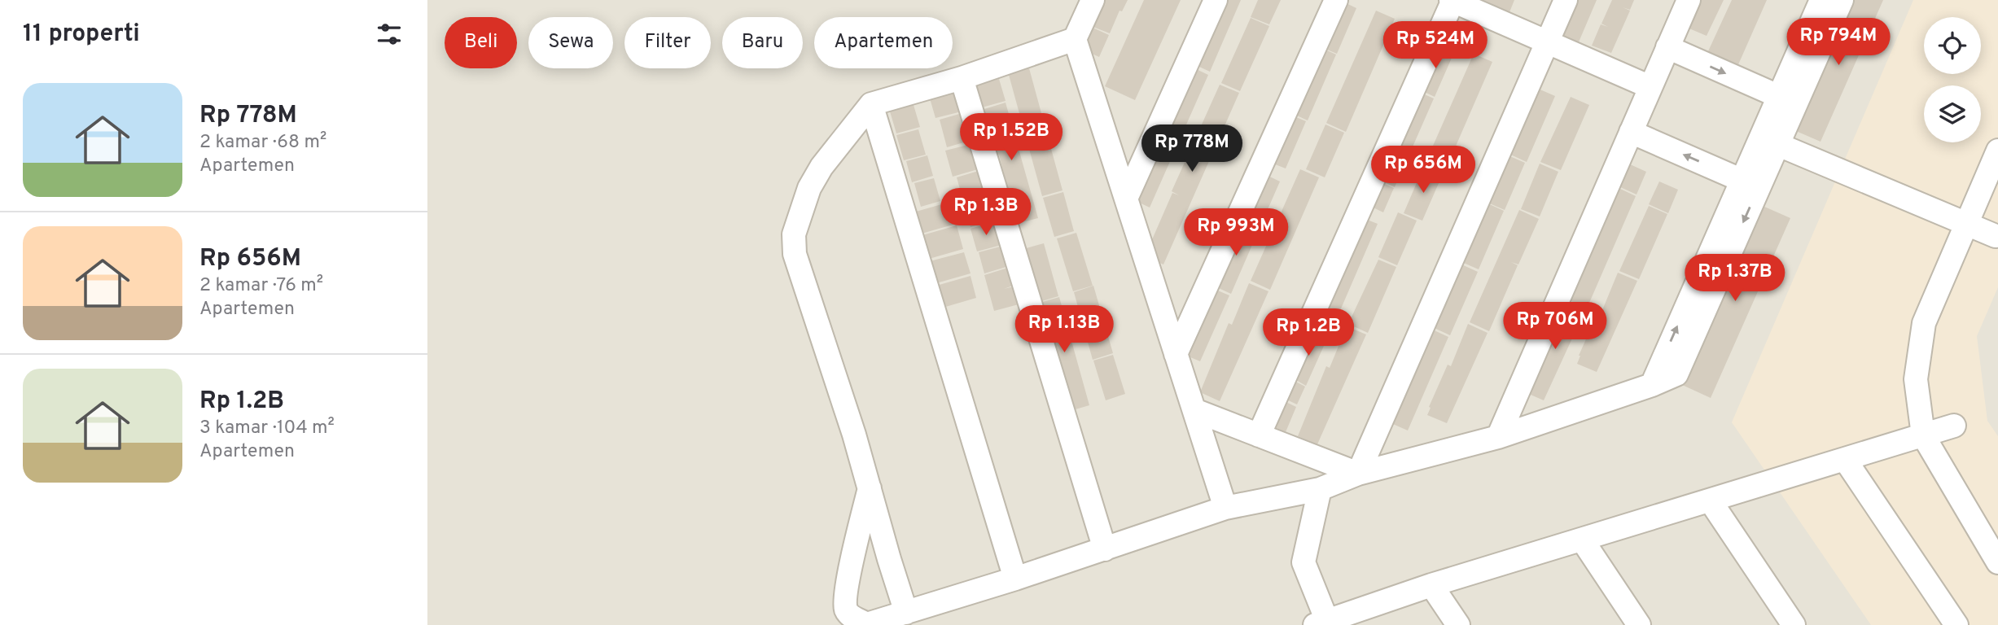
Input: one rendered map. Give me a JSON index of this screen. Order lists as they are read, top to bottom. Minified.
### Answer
{"page":{"heading":"11 properti","chip":["Beli","Sewa","Filter","Baru","Apartemen"],"price":["Rp 794M","Rp 524M","Rp 1.52B","Rp 778M","Rp 656M","Rp 1.3B","Rp 993M","Rp 1.37B","Rp 706M","Rp 1.13B","Rp 1.2B"],"list":[{"name":"Rp 778M","note":"2 kamar · 68 m² · Apartemen"},{"name":"Rp 656M","note":"2 kamar · 76 m² · Apartemen"},{"name":"Rp 1.2B","note":"3 kamar · 104 m² · Apartemen"}]}}
